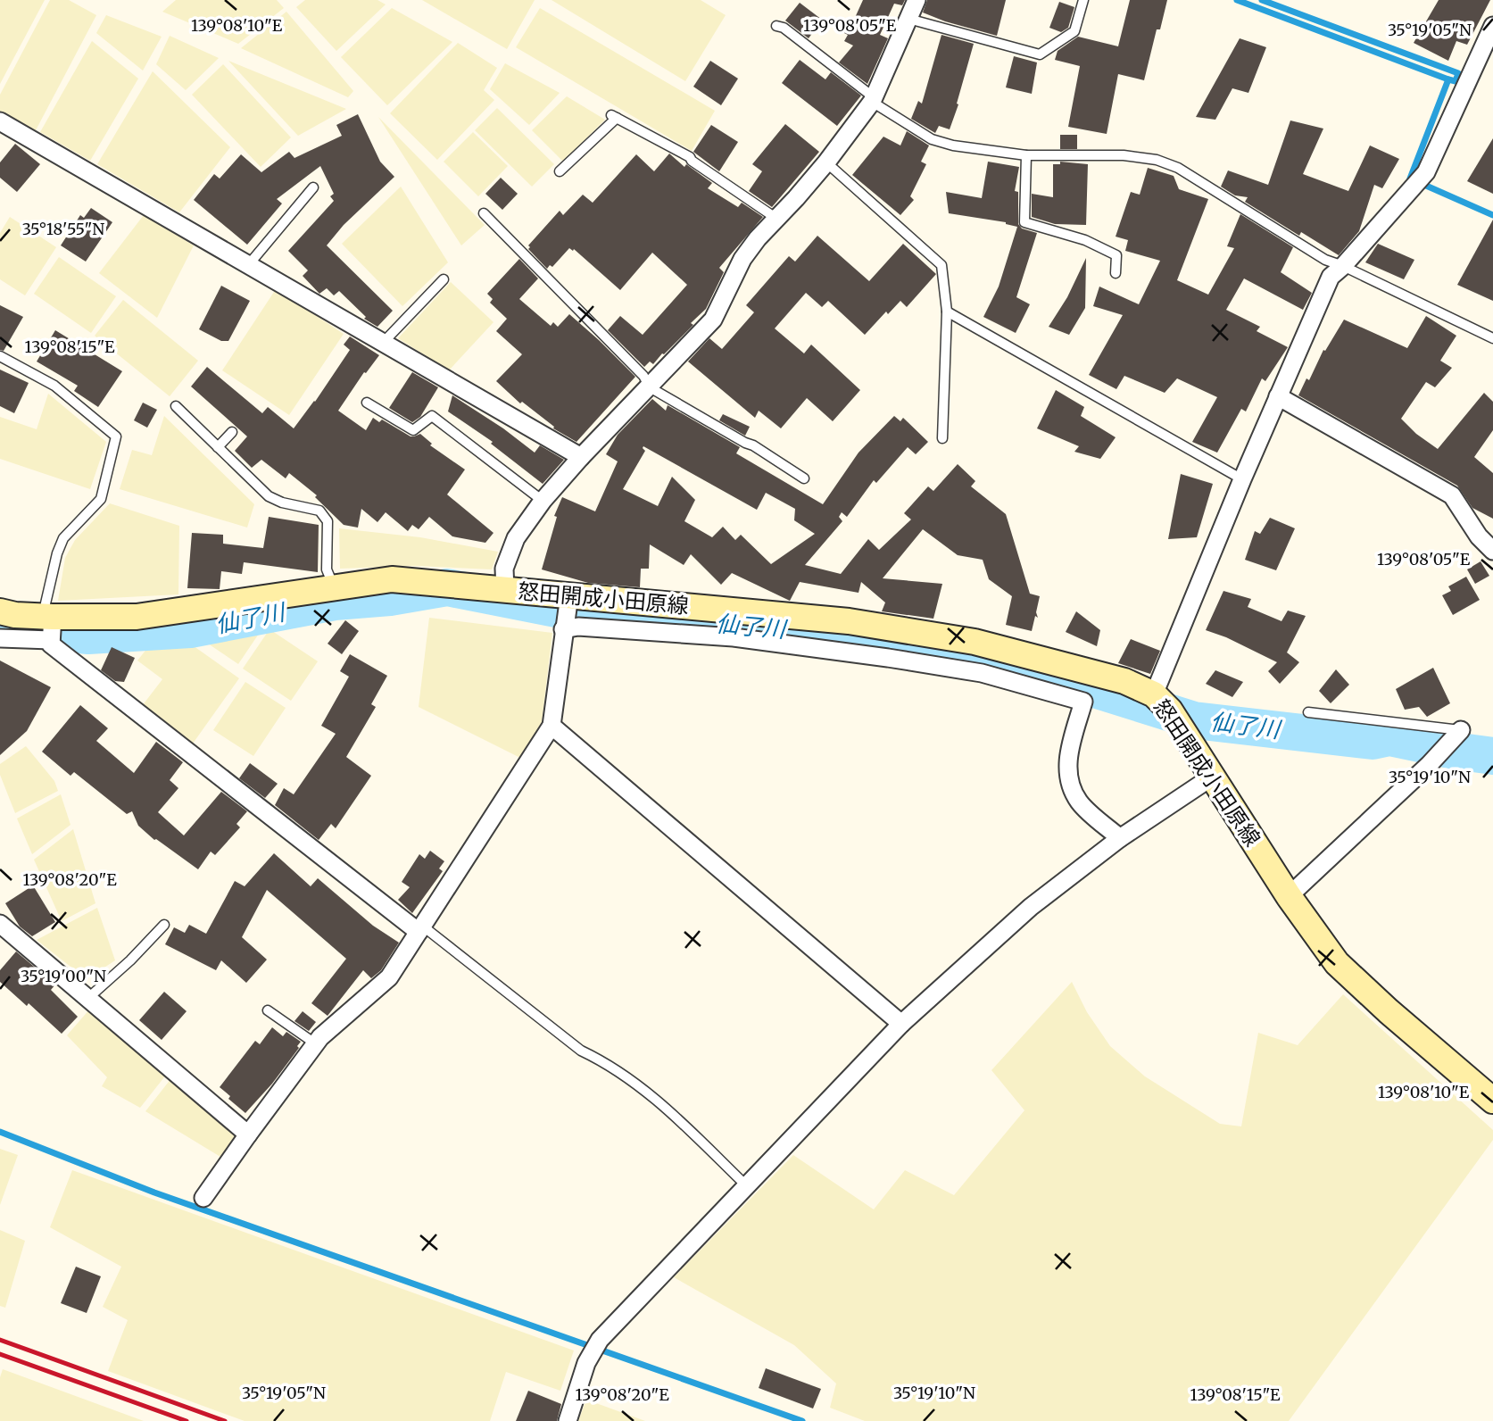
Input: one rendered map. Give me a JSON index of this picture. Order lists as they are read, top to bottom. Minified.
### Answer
{"streets":{"main road":["怒田開成小田原線"]},"water":["仙了川"],"coordinates":["139°08'10\"E","139°08'05\"E","35°19'05\"N","35°18'55\"N","139°08'15\"E","35°19'10\"N","139°08'20\"E","35°19'00\"N"]}
